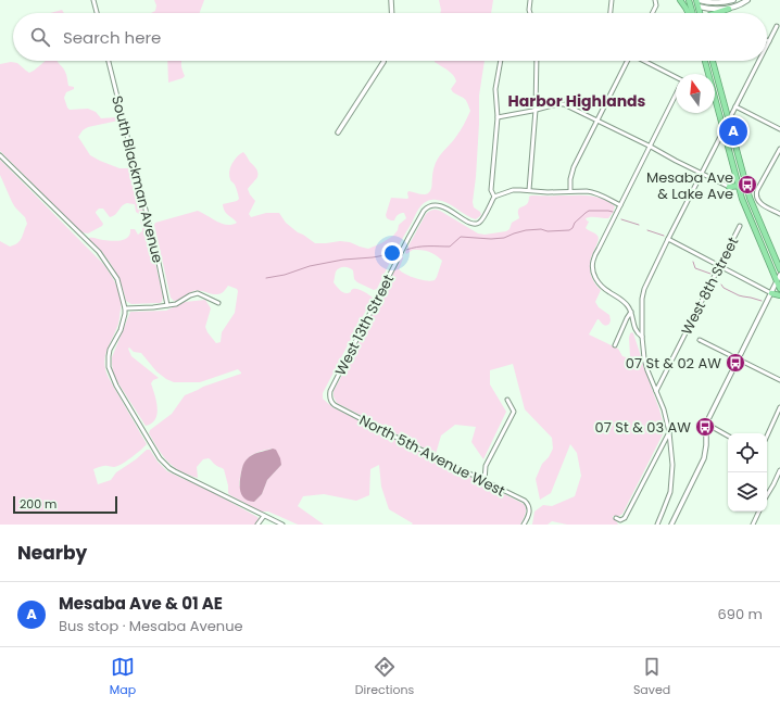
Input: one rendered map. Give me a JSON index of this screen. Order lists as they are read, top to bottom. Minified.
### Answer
{"streets":{"street":["South Blackman Avenue","West 8th Street","West 13th Street","North 5th Avenue West"]},"crossings":[["West 13th Street","North 5th Avenue West"]],"districts":["Harbor Highlands"],"places":{"bus stop":["Mesaba Ave & Lake Ave","07 St & 02 AW","07 St & 03 AW"]},"scale_bar":"200 m","north":"top","page":{"search":"Search here","pins":"A","scale":"200 m","heading":"Nearby","list":[{"mark":"A","name":"Mesaba Ave & 01 AE","note":"Bus stop · Mesaba Avenue","value":"690 m"}],"nav":["Map","Directions","Saved"]}}
